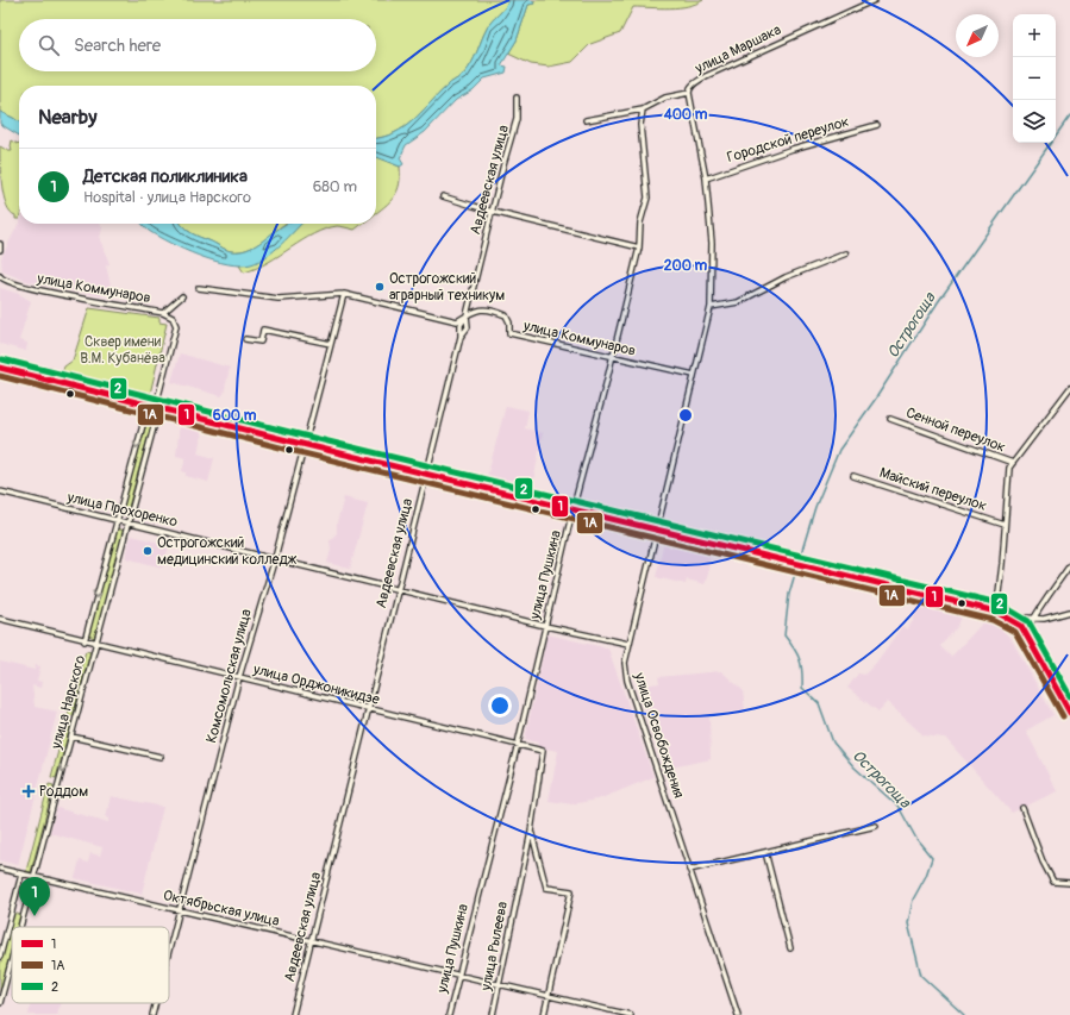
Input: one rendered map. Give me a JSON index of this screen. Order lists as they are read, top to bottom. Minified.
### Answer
{"streets":{"street":["улица Маршака","Городской переулок","Авдеевская улица","улица Коммунаров","Сенной переулок","Майский переулок","улица Прохоренко","улица Пушкина","Комсомольская улица","улица Орджоникидзе","улица Нарского","улица Освобождения","Октябрьская улица","улица Рылеева"]},"crossings":[["улица Маршака","улица Пушкина"],["улица Маршака","улица Освобождения"],["Городской переулок","улица Освобождения"],["Авдеевская улица","улица Коммунаров"],["Авдеевская улица","улица Прохоренко"],["Авдеевская улица","улица Орджоникидзе"],["Авдеевская улица","Октябрьская улица"],["улица Коммунаров","улица Пушкина"],["улица Коммунаров","Комсомольская улица"],["улица Коммунаров","улица Нарского"],["улица Коммунаров","улица Освобождения"],["улица Прохоренко","улица Пушкина"],["улица Прохоренко","Комсомольская улица"],["улица Прохоренко","улица Нарского"],["улица Прохоренко","улица Освобождения"],["улица Пушкина","улица Орджоникидзе"],["улица Пушкина","Октябрьская улица"],["Комсомольская улица","улица Орджоникидзе"],["Комсомольская улица","Октябрьская улица"],["улица Орджоникидзе","улица Нарского"],["улица Орджоникидзе","улица Рылеева"],["улица Нарского","Октябрьская улица"],["Октябрьская улица","улица Рылеева"]],"water":["Острогоща"],"parks":["Сквер имени В.М. Кубанёва"],"places":{"other":["Острогожский аграрный техникум","Острогожский медицинский колледж"],"health":["Роддом"]},"lines":["transit line 2","transit line 1","transit line 1А"],"legend":["1","1А","2"],"north":"bottom left","page":{"map_buttons":["+","−"],"search":"Search here","heading":"Nearby","list":[{"mark":"1","name":"Детская поликлиника","note":"Hospital · улица Нарского","value":"680 m"}],"pins":"1"},"rings":["400 m","200 m","600 m"]}
